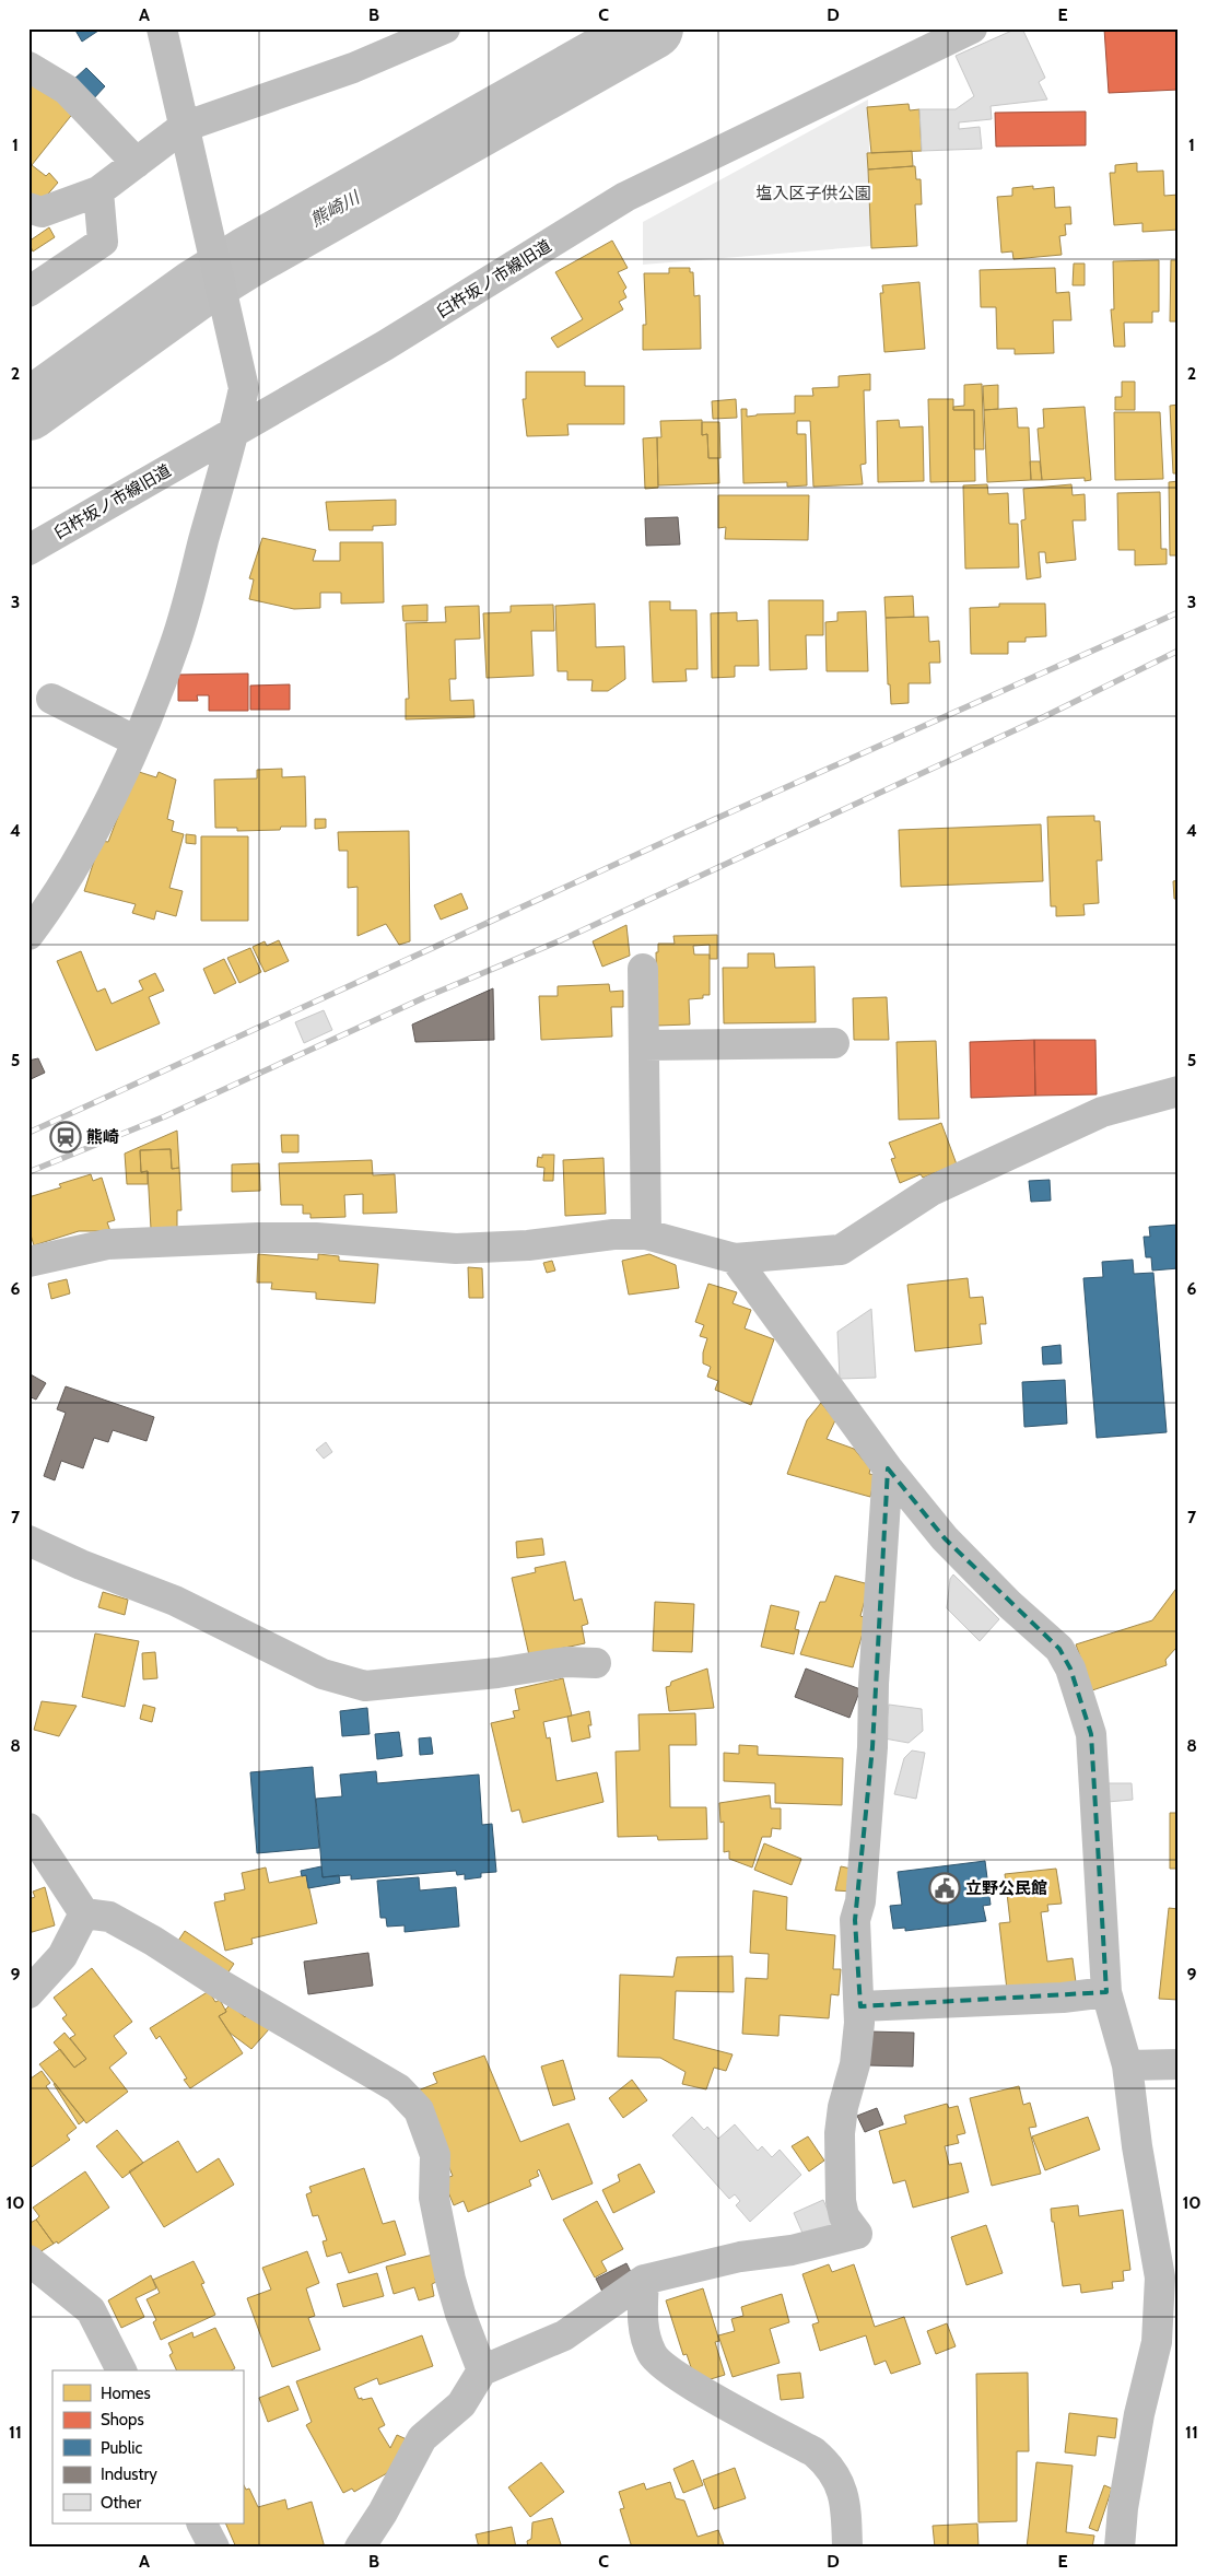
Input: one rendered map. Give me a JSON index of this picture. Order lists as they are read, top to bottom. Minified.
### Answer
{"streets":{"street":["臼杵坂ノ市線旧道"]},"water":["熊崎川"],"parks":["塩入区子供公園"],"places":{"station":["熊崎"],"public building":["立野公民館"]},"legend":["Homes","Shops","Public","Industry","Other"],"grid":{"columns":["A","B","C","D","E"],"rows":["1","2","3","4","5","6","7","8","9","10","11"]}}
